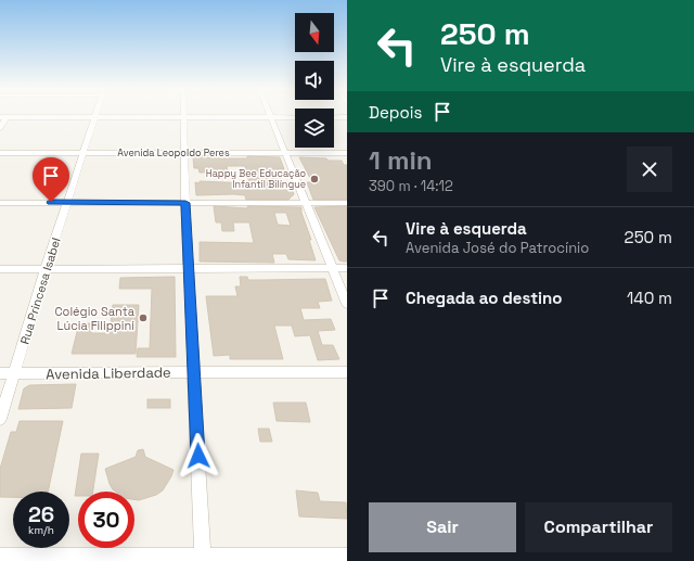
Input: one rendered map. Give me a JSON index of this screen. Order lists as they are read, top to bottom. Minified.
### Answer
{"streets":{"street":["Avenida Leopoldo Peres","Rua Princesa Isabel","Avenida Liberdade"]},"crossings":[["Avenida Leopoldo Peres","Rua Princesa Isabel"],["Rua Princesa Isabel","Avenida Liberdade"]],"places":["Happy Bee Educação Infantil Bilíngue","Colégio Santa Lúcia Filippini"],"north":"bottom","page":{"turn":["250 m","Vire à esquerda"],"then":"Depois","heading":["1 min","390 m · 14:12"],"list":[{"name":"Vire à esquerda","note":"Avenida José do Patrocínio","value":"250 m"},{"name":"Chegada ao destino","value":"140 m"}],"speed":"26 km/h","limit":"30","buttons":["Sair","Compartilhar"]}}
